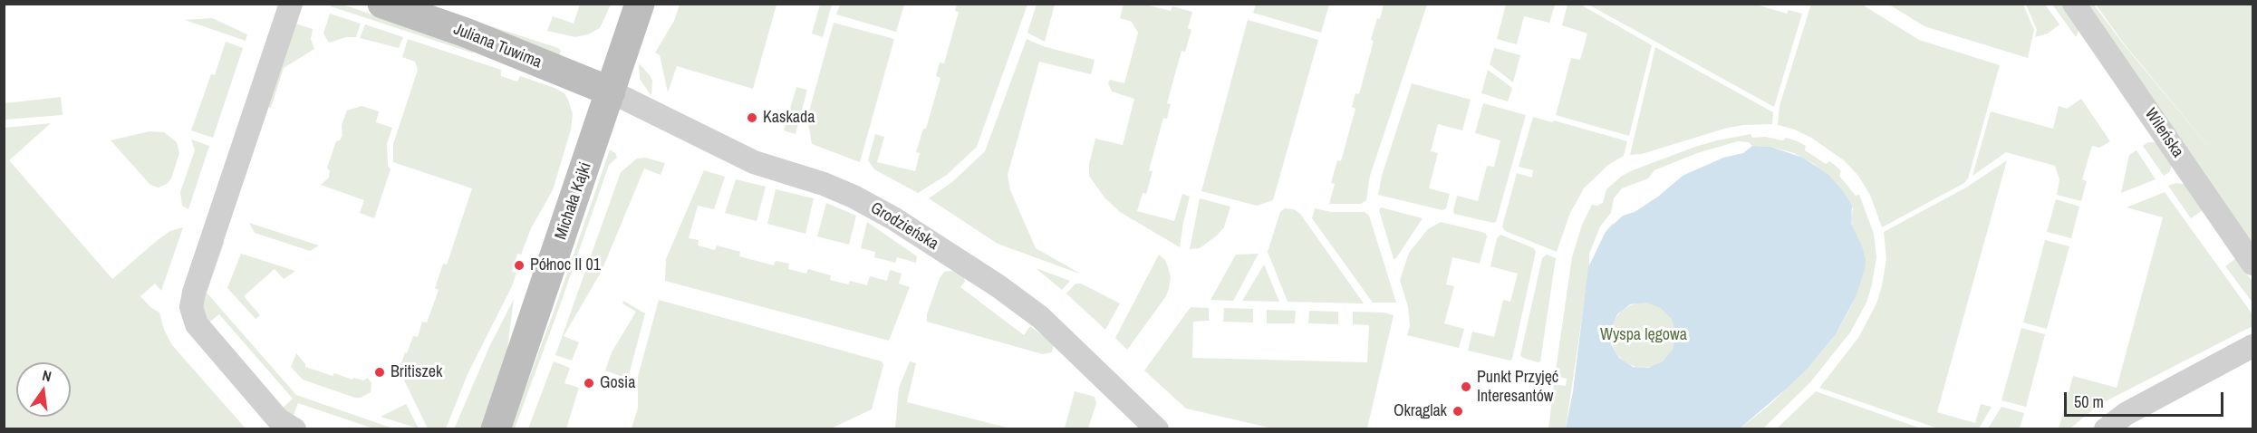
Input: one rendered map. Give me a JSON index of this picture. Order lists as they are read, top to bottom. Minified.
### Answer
{"streets":{"street":["Juliana Tuwima","Wileńska","Michała Kajki","Grodzieńska"]},"crossings":[["Juliana Tuwima","Michała Kajki"],["Juliana Tuwima","Grodzieńska"],["Michała Kajki","Grodzieńska"]],"parks":["Wyspa lęgowa"],"places":["Kaskada","Północ II 01","Britiszek","Gosia","Punkt Przyjęć Interesantów","Okrąglak"],"scale_bar":"50 m","north":"top"}
